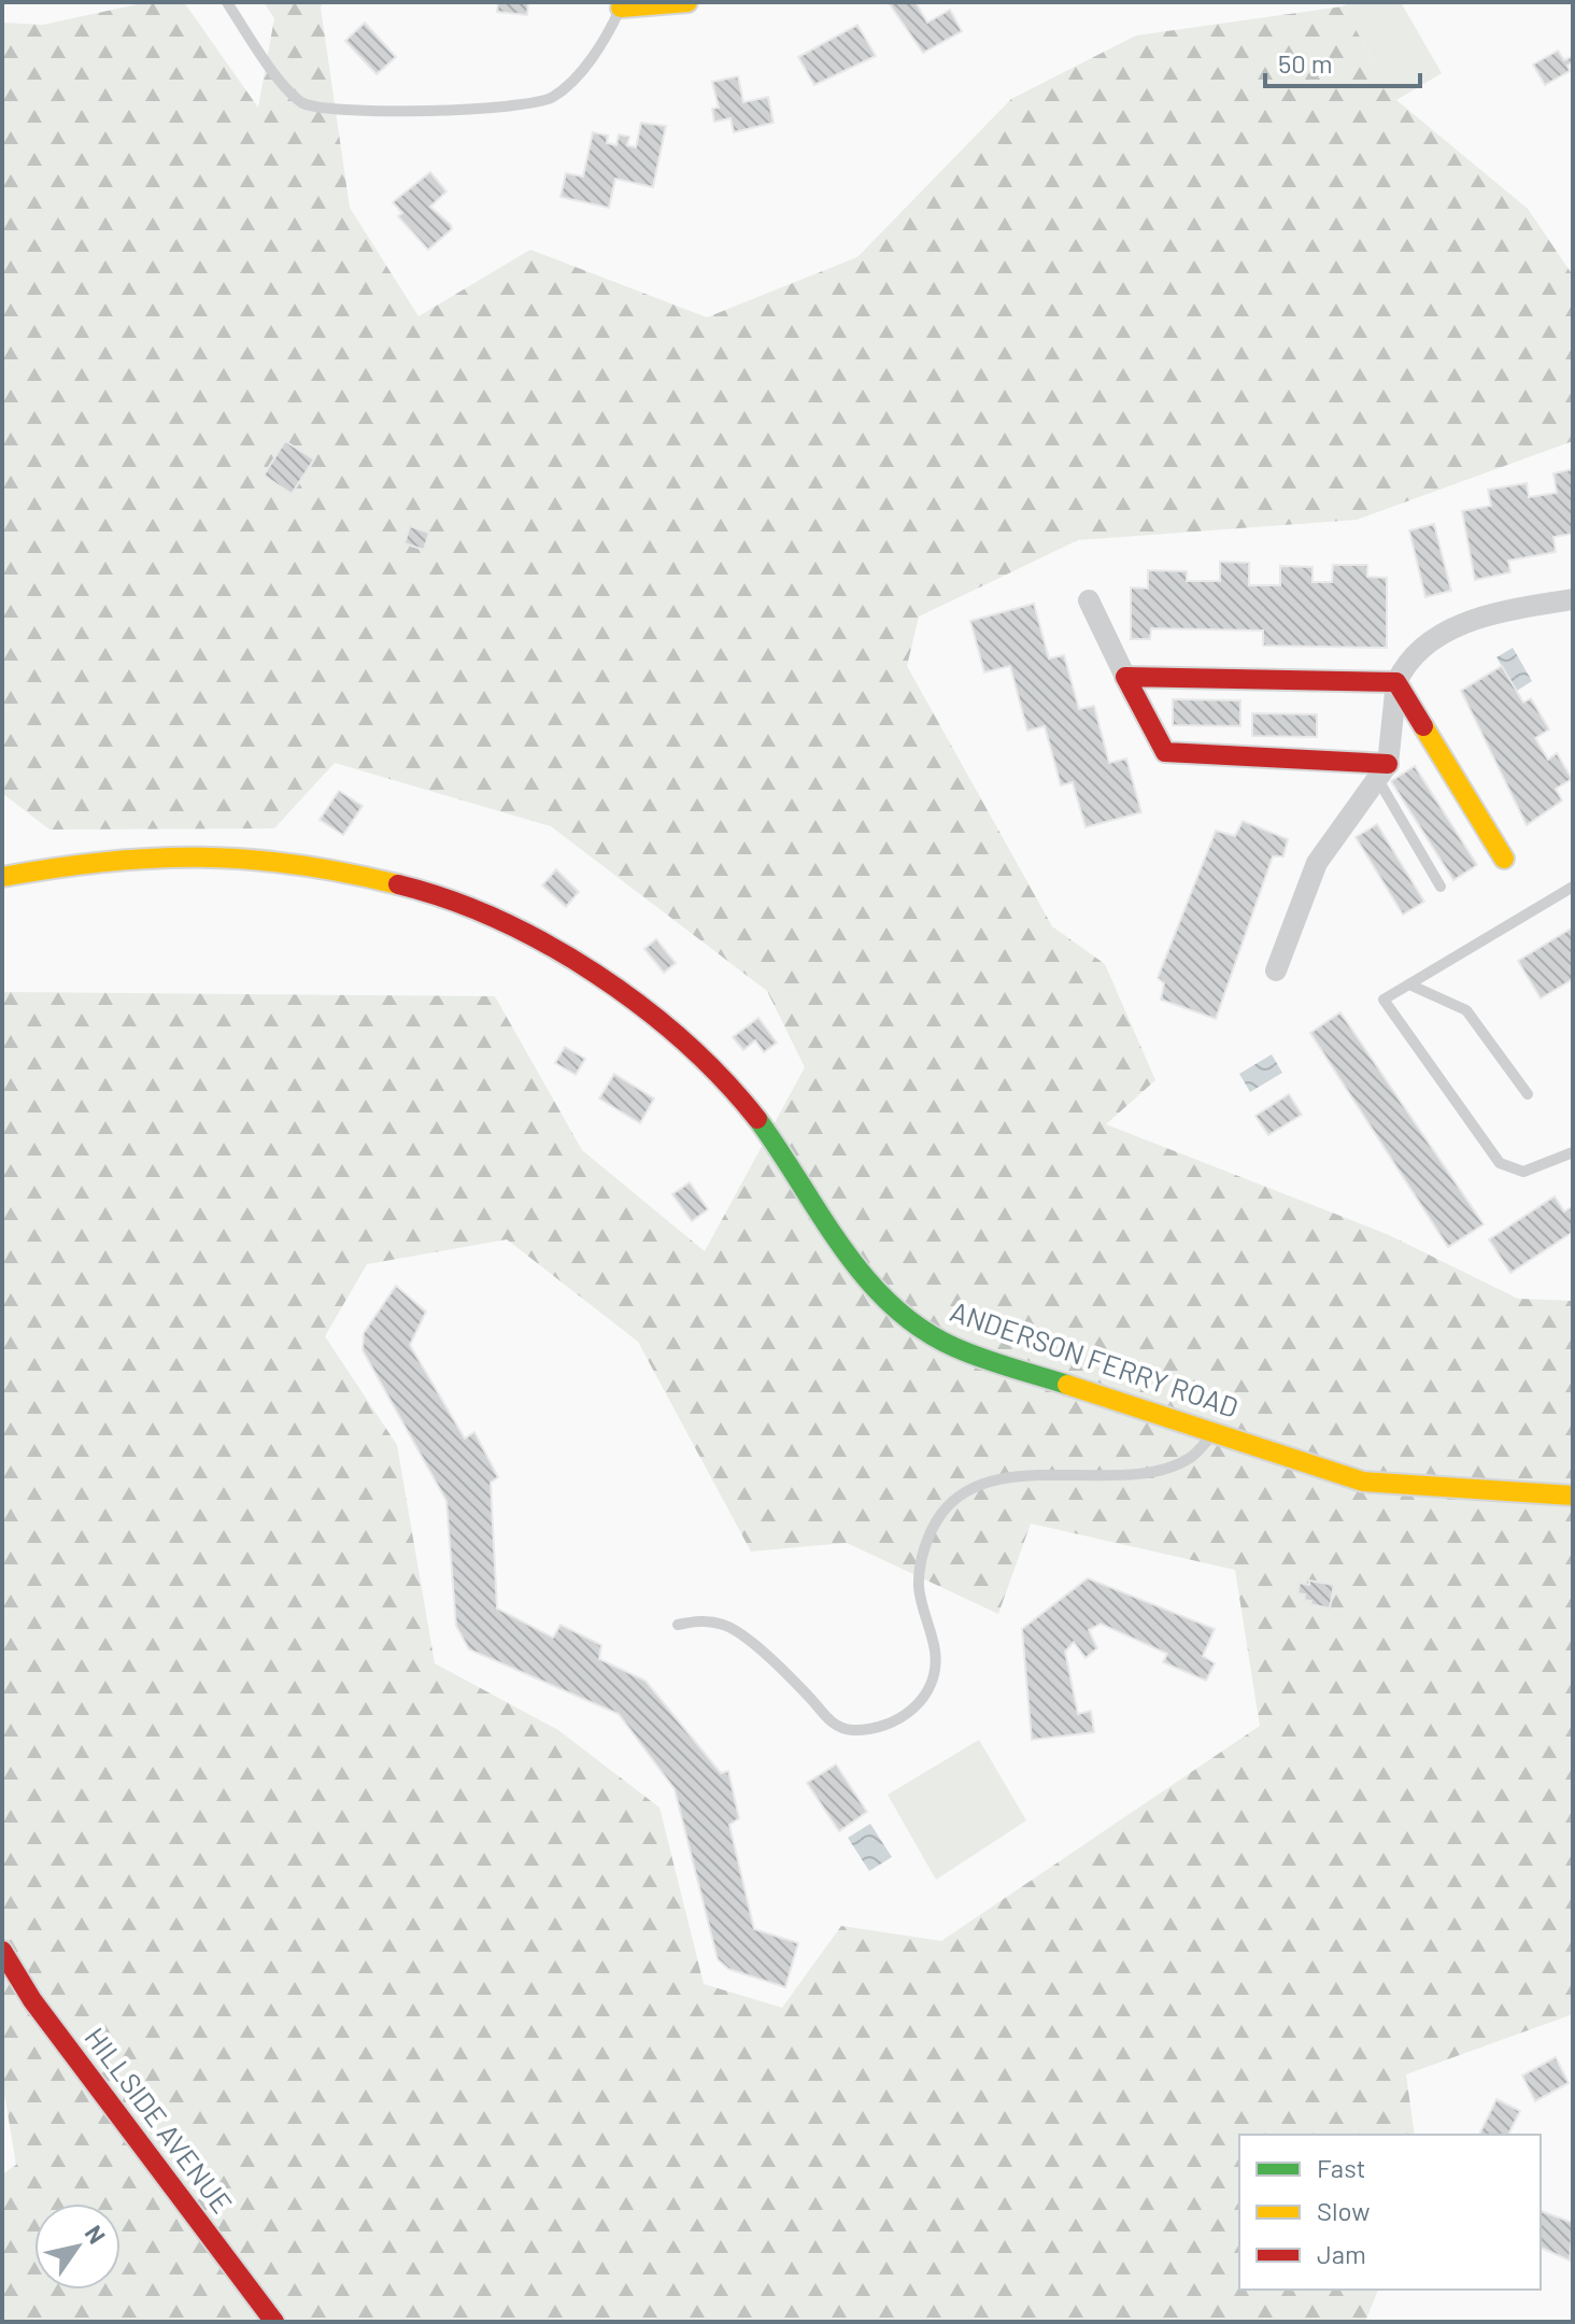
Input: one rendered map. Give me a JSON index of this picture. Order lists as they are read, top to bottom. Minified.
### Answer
{"streets":{"street":["ANDERSON FERRY ROAD","HILLSIDE AVENUE"]},"legend":["Fast","Slow","Jam"],"scale_bar":"50 m","north":"top right"}
